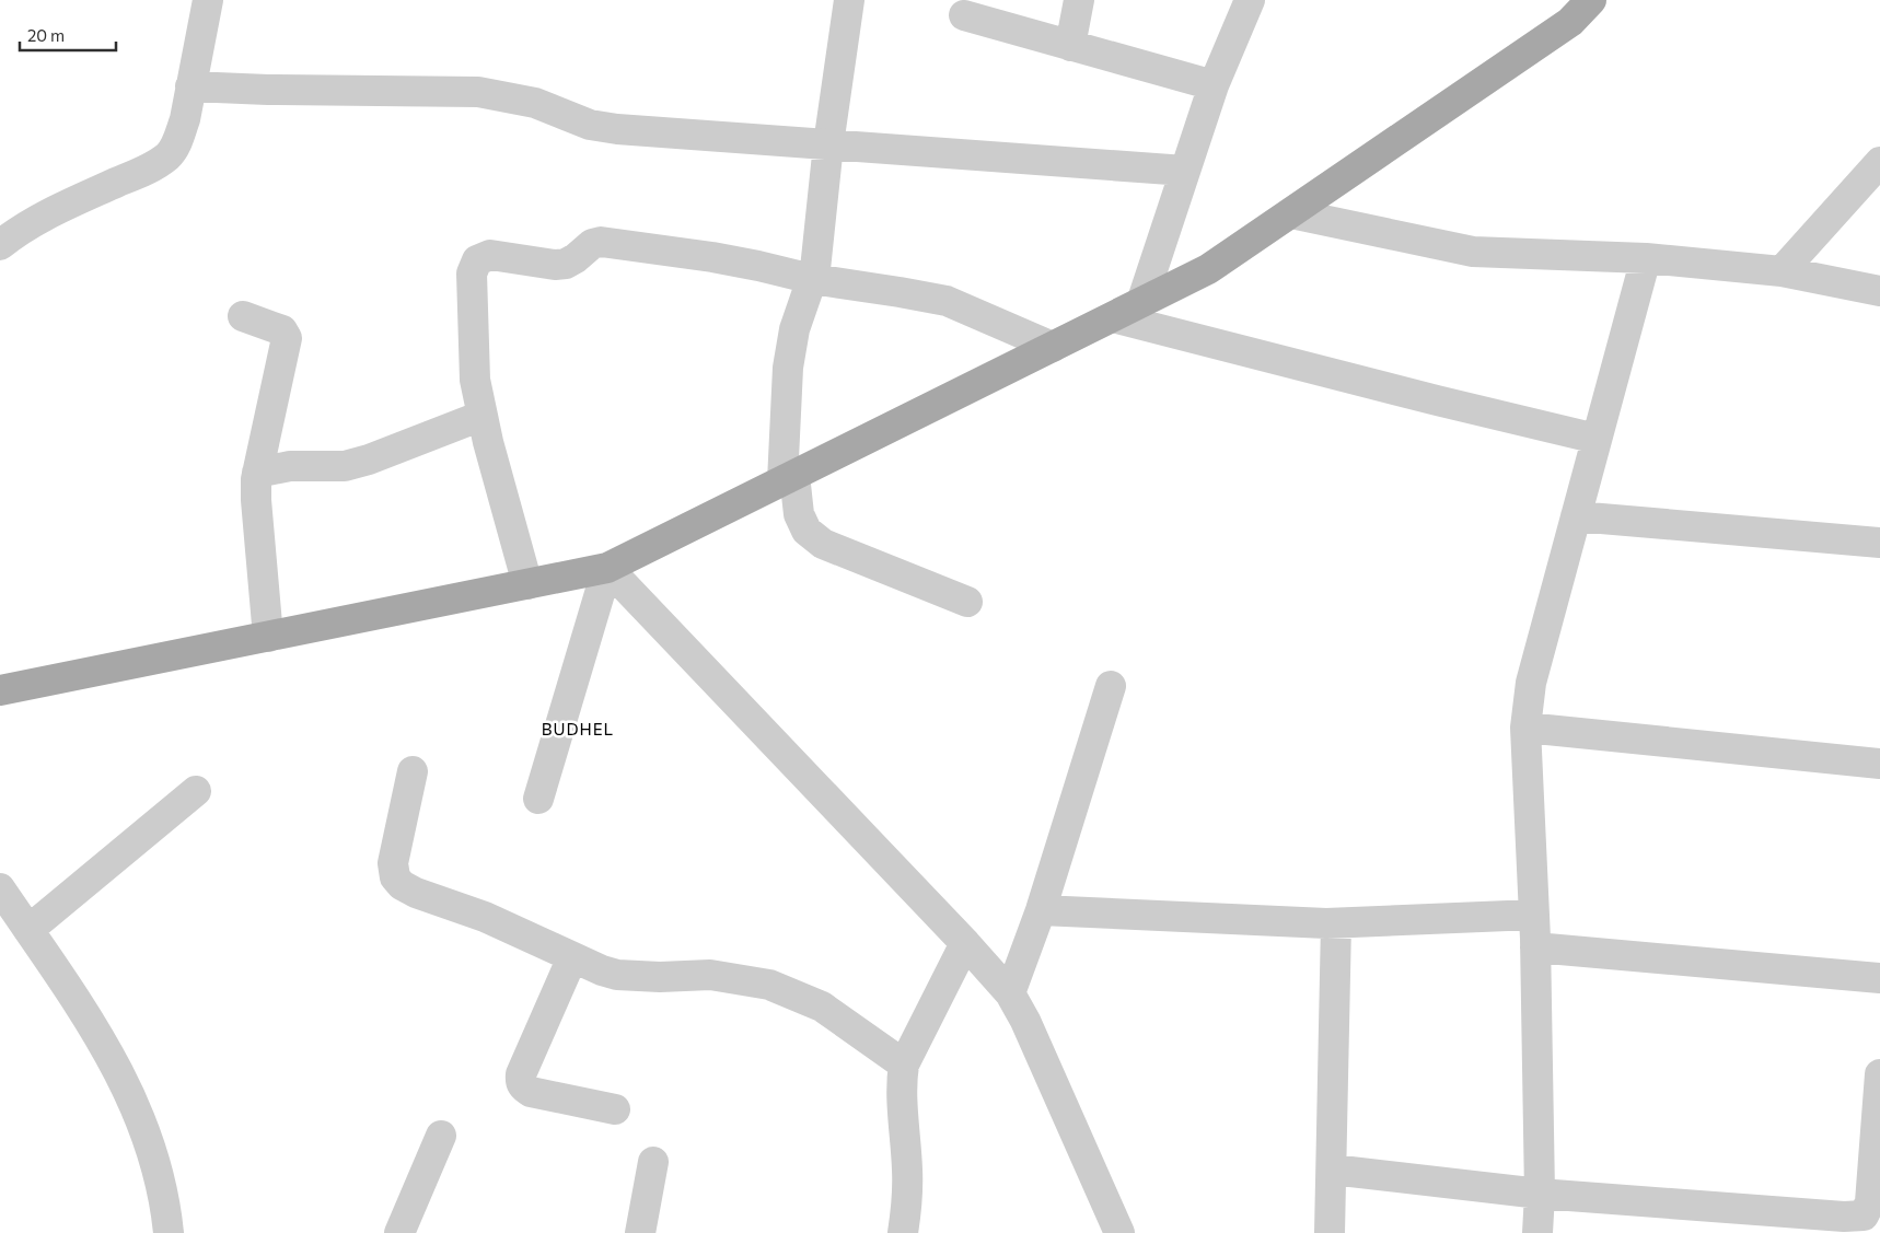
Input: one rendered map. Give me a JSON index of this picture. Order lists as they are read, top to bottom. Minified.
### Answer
{"districts":["BUDHEL"],"scale_bar":"20 m"}
